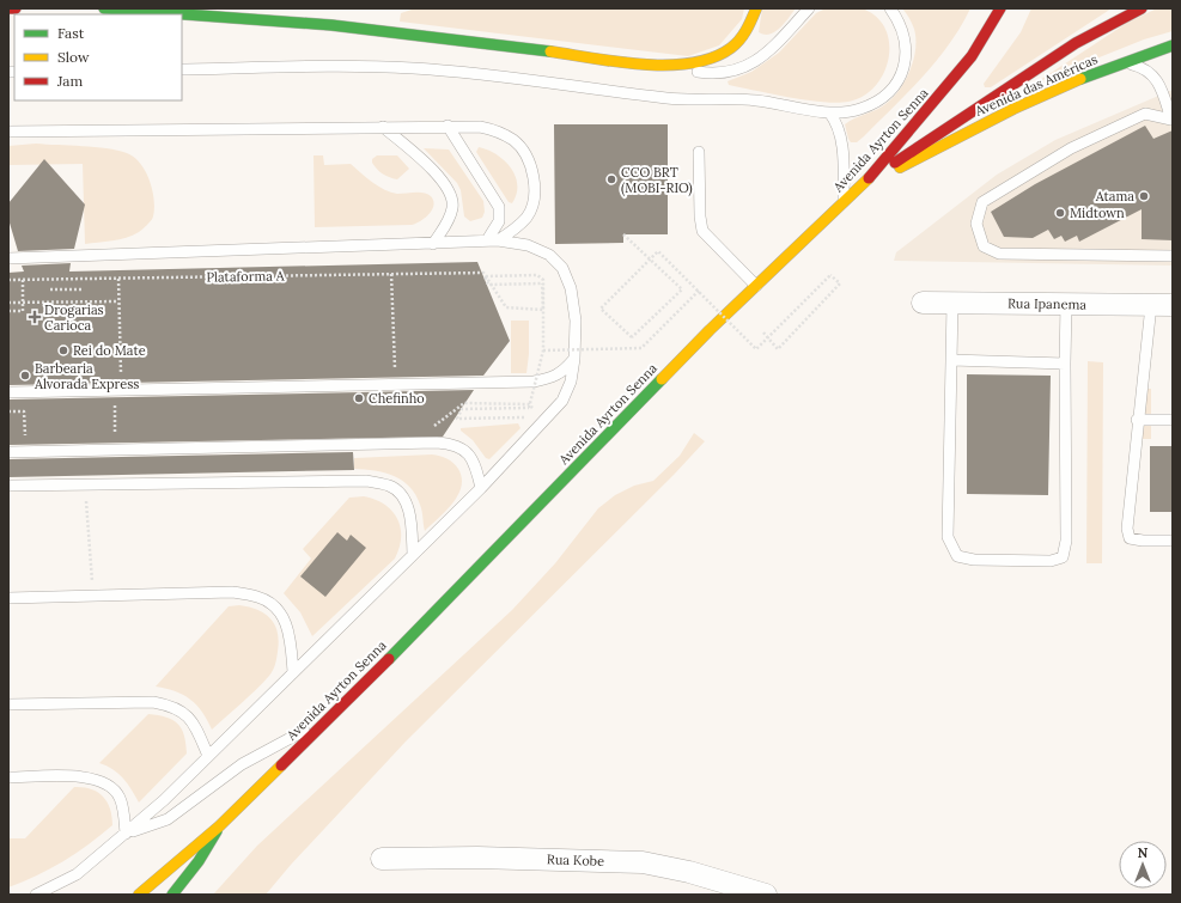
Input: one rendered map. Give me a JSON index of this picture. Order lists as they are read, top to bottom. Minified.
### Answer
{"streets":{"main road":["Avenida das Américas","Avenida Ayrton Senna"],"street":["Rua Ipanema","Rua Kobe"],"path":["Plataforma A"]},"crossings":[["Avenida das Américas","Avenida Ayrton Senna"]],"places":{"other":["CCO BRT (MOBI-RIO)","Atama","Midtown","Rei do Mate","Barbearia Alvorada Express","Chefinho"],"health":["Drogarias Carioca"]},"legend":["Fast","Slow","Jam"],"north":"top"}
